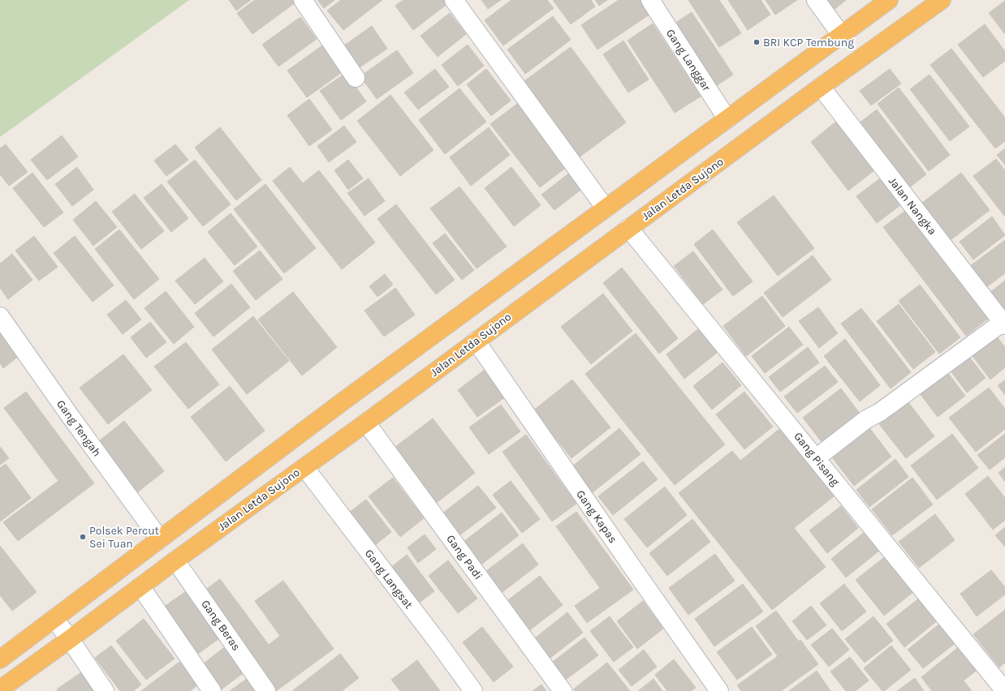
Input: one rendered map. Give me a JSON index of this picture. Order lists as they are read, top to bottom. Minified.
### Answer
{"streets":{"highway":["Jalan Letda Sujono"],"street":["Gang Langgar","Jalan Nangka","Gang Tengah","Gang Pisang","Gang Kapas","Gang Padi","Gang Langsat","Gang Beras"]},"crossings":[["Jalan Letda Sujono","Jalan Nangka"],["Jalan Letda Sujono","Gang Pisang"],["Jalan Letda Sujono","Gang Kapas"],["Jalan Letda Sujono","Gang Padi"],["Jalan Letda Sujono","Gang Langsat"],["Jalan Letda Sujono","Gang Beras"]],"places":["BRI KCP Tembung","Polsek Percut Sei Tuan"]}
